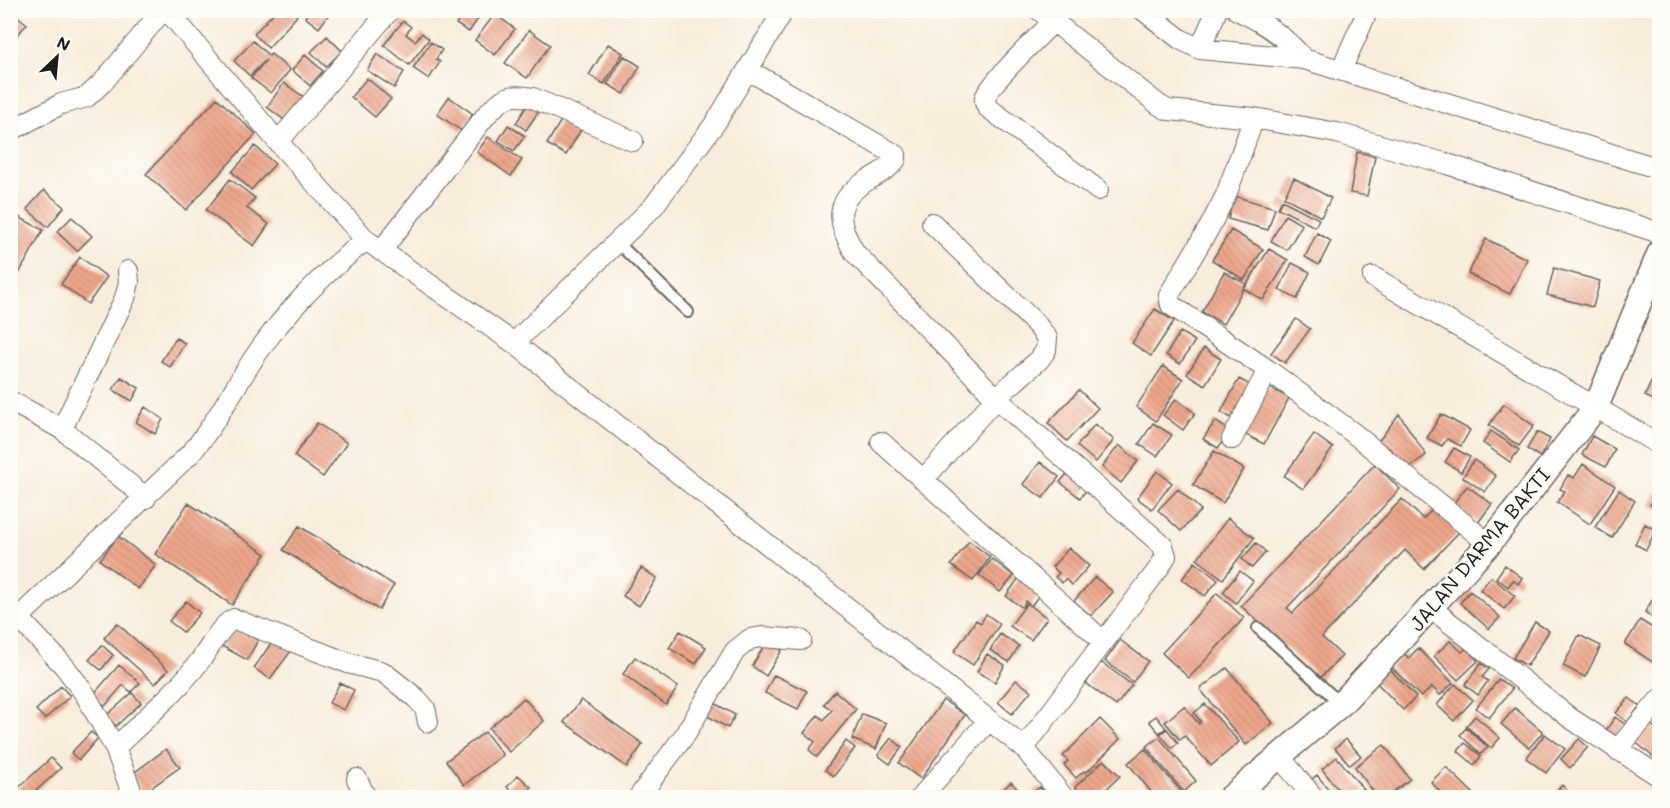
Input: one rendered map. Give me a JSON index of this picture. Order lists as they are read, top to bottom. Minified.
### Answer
{"streets":{"street":["JALAN DARMA BAKTI"]},"north":"top right"}
